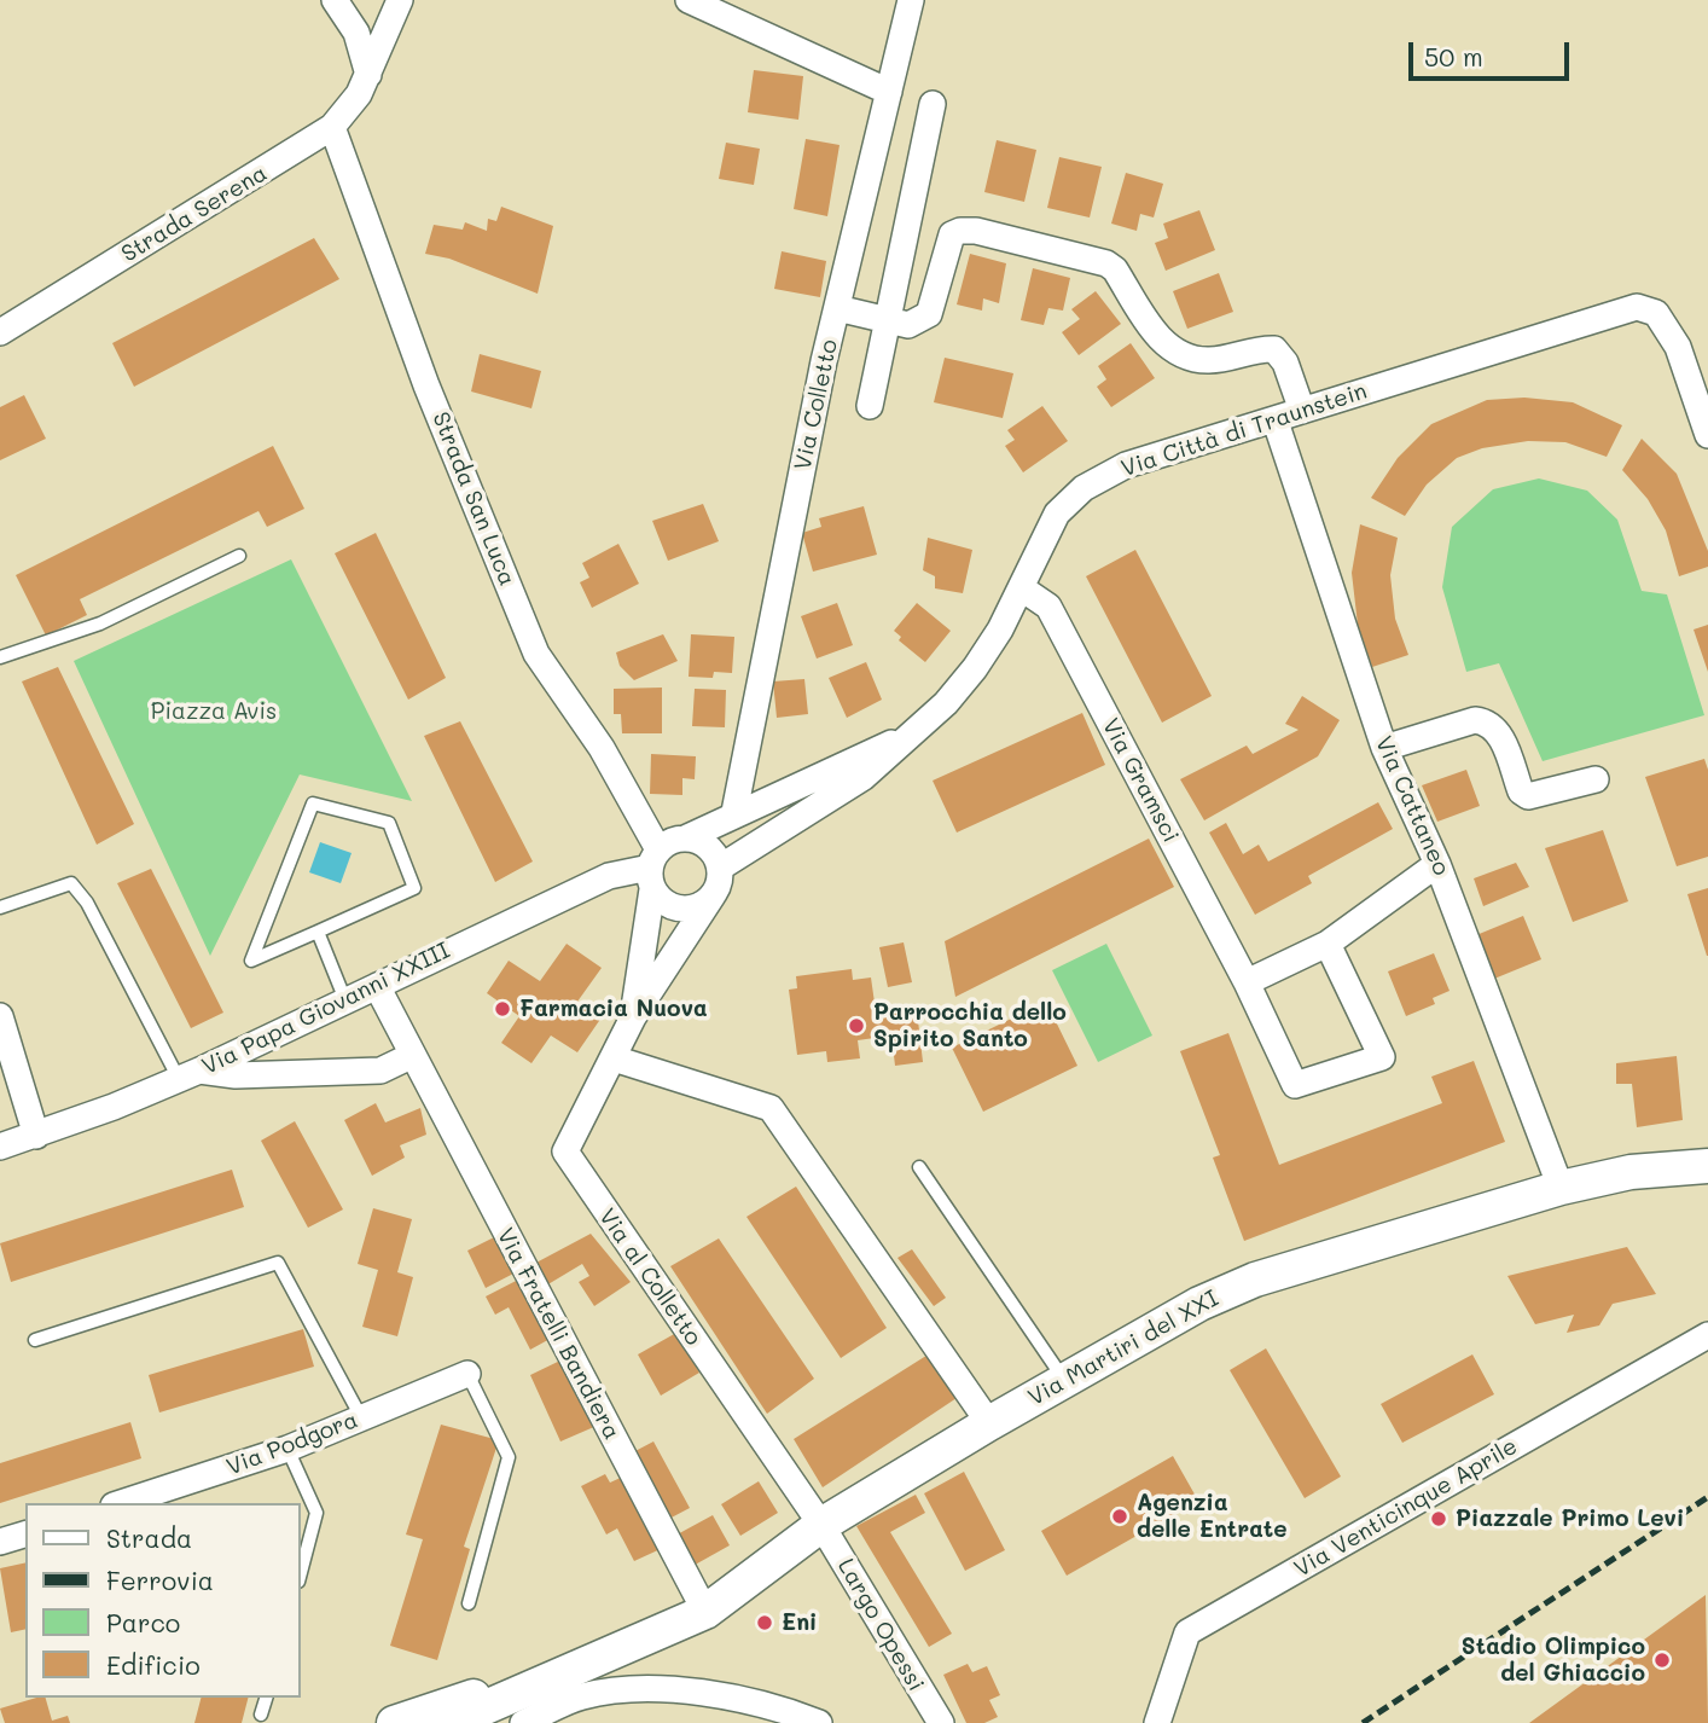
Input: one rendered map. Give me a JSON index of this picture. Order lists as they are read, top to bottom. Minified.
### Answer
{"streets":{"street":["Strada Serena","Via Colletto","Via Città di Traunstein","Strada San Luca","Via Gramsci","Via Cattaneo","Via Papa Giovanni XXIII","Via al Colletto","Via Fratelli Bandiera","Via Martiri del XXI","Via Podgora","Via Venticinque Aprile","Largo Opessi"]},"crossings":[["Strada Serena","Strada San Luca"],["Via Colletto","Via Città di Traunstein"],["Via Città di Traunstein","Strada San Luca"],["Via Città di Traunstein","Via Gramsci"],["Via Città di Traunstein","Via Cattaneo"],["Via Città di Traunstein","Via Papa Giovanni XXIII"],["Via Città di Traunstein","Via al Colletto"],["Strada San Luca","Via Papa Giovanni XXIII"],["Strada San Luca","Via al Colletto"],["Via Cattaneo","Via Martiri del XXI"],["Via Papa Giovanni XXIII","Via al Colletto"],["Via Papa Giovanni XXIII","Via Fratelli Bandiera"],["Via al Colletto","Via Martiri del XXI"],["Via al Colletto","Largo Opessi"],["Via Fratelli Bandiera","Via Martiri del XXI"],["Via Martiri del XXI","Largo Opessi"]],"parks":["Piazza Avis"],"places":["Farmacia Nuova","Parrocchia dello Spirito Santo","Agenzia delle Entrate","Piazzale Primo Levi","Eni","Stadio Olimpico del Ghiaccio"],"legend":["Strada","Ferrovia","Parco","Edificio"],"scale_bar":"50 m"}
